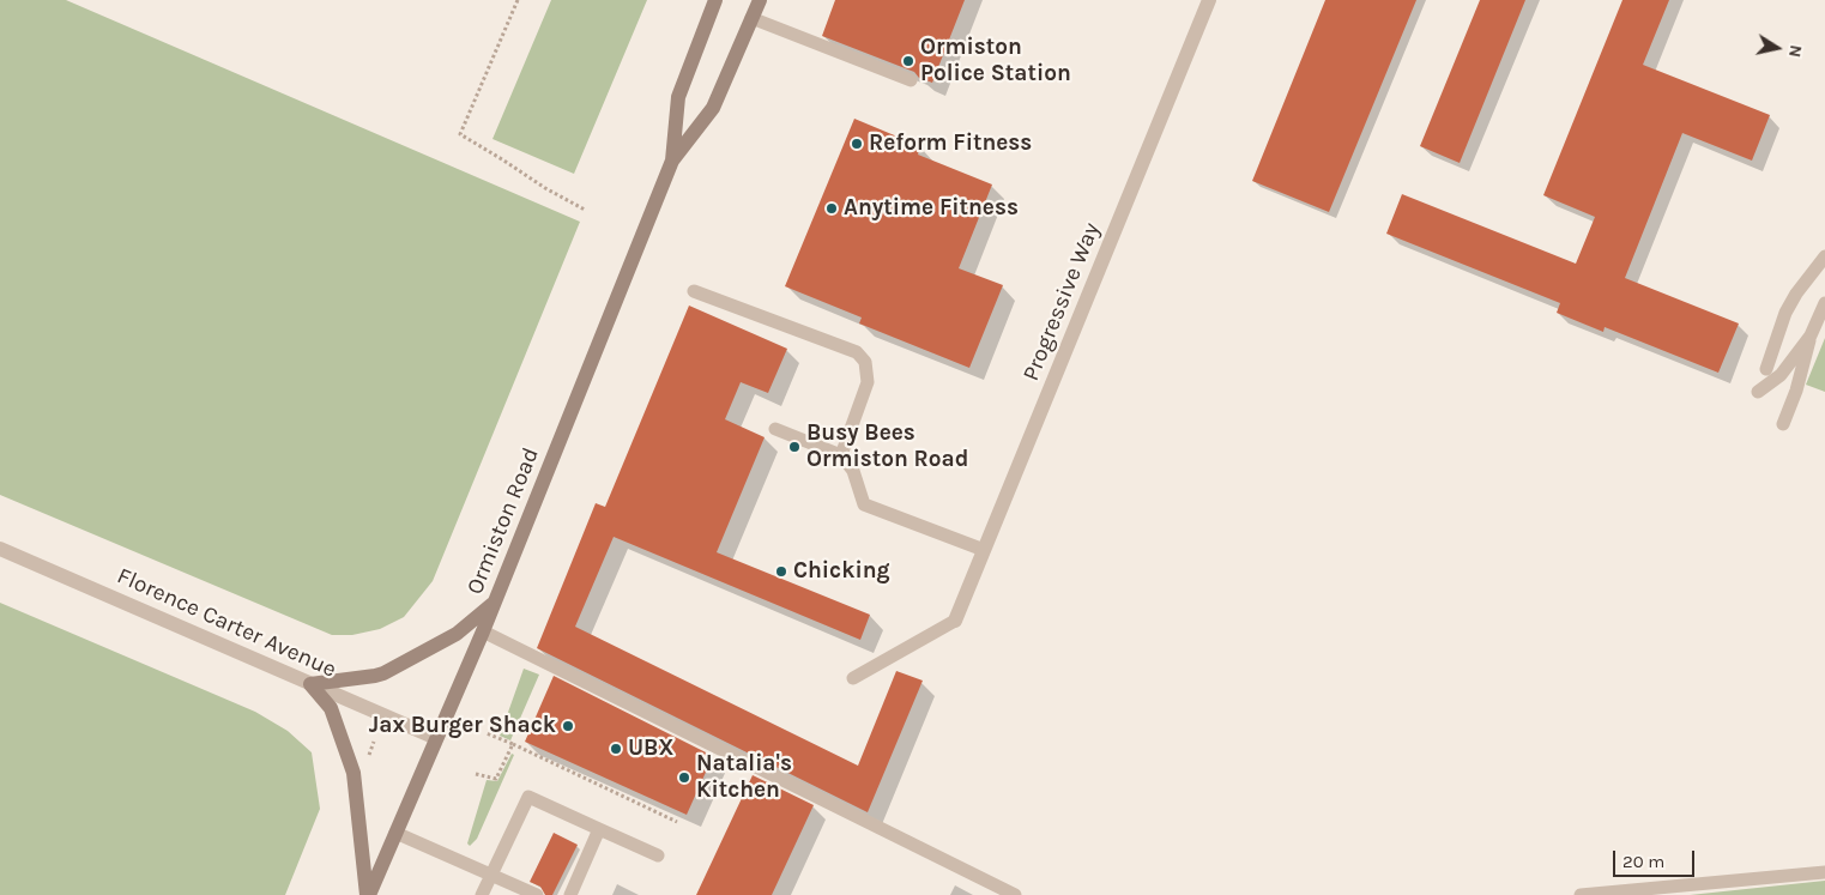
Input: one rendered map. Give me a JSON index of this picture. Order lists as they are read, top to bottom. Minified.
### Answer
{"streets":{"main road":["Ormiston Road"],"street":["Progressive Way","Florence Carter Avenue"]},"crossings":[["Ormiston Road","Florence Carter Avenue"]],"places":["Ormiston Police Station","Reform Fitness","Anytime Fitness","Busy Bees Ormiston Road","Chicking","Jax Burger Shack","UBX","Natalia's Kitchen"],"scale_bar":"20 m","north":"right"}
